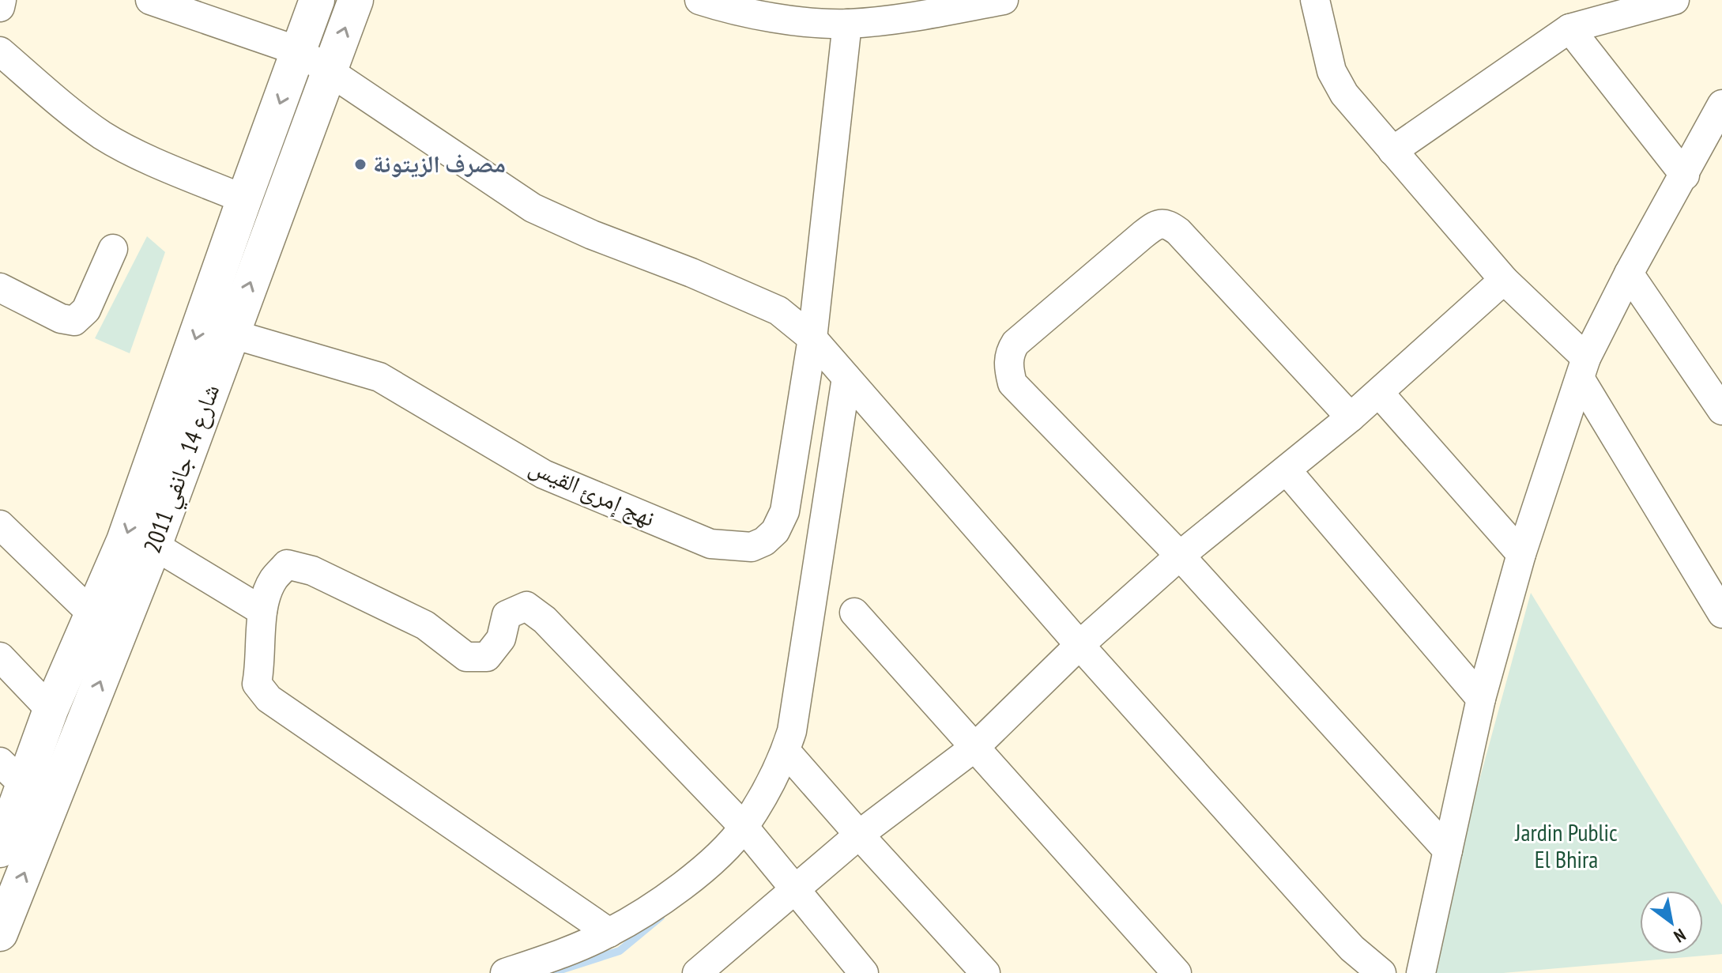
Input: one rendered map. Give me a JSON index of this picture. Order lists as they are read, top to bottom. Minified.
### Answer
{"streets":{"main road":["شارع 14 جانفي 2011"],"street":["نهج إمرئ القيس"]},"crossings":[["شارع 14 جانفي 2011","نهج إمرئ القيس"]],"parks":["Jardin Public El Bhira"],"places":["مصرف الزيتونة"],"north":"bottom right"}
